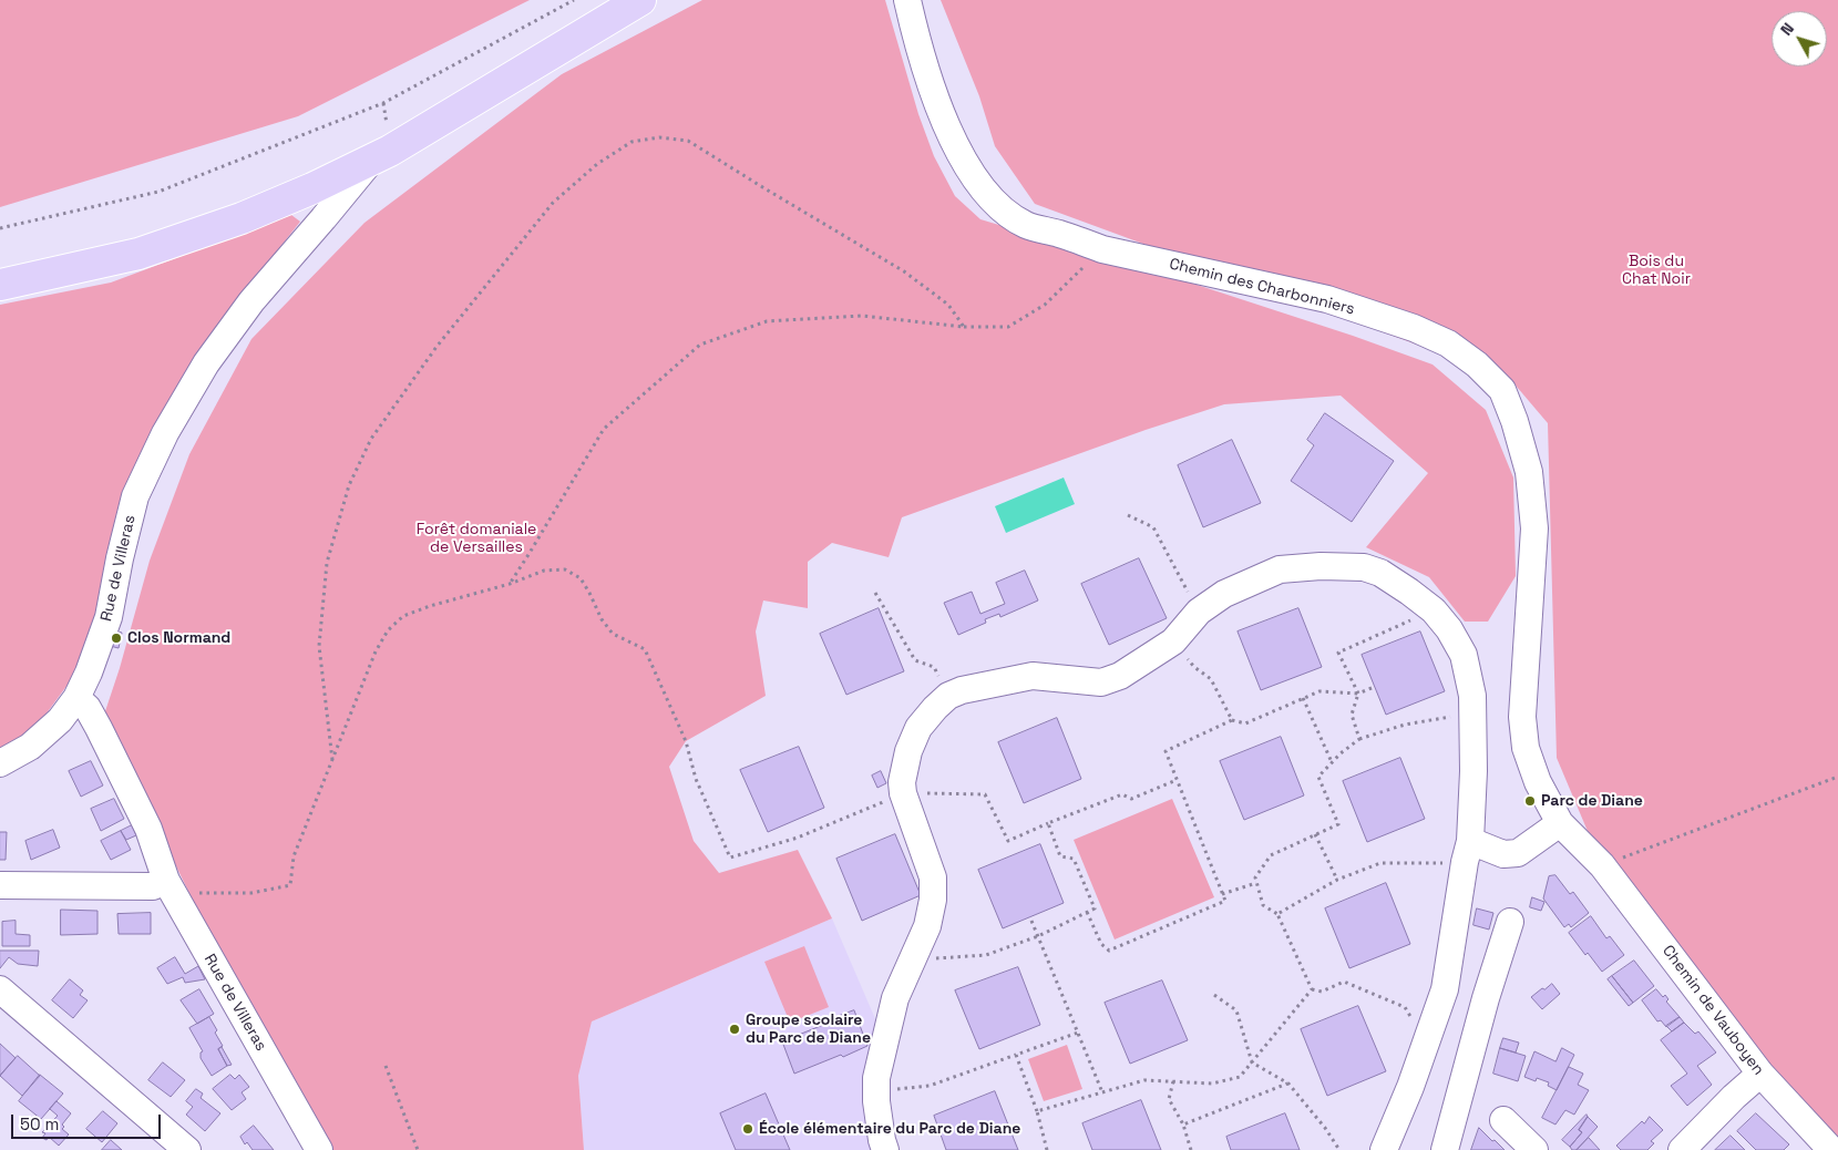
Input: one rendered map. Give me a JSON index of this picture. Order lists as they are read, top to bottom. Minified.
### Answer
{"streets":{"street":["Chemin des Charbonniers","Rue de Villeras","Chemin de Vauboyen"]},"crossings":[["Chemin des Charbonniers","Chemin de Vauboyen"]],"parks":["Bois du Chat Noir","Forêt domaniale de Versailles"],"places":["Clos Normand","Parc de Diane","Groupe scolaire du Parc de Diane","École élémentaire du Parc de Diane"],"scale_bar":"50 m","north":"top left"}
